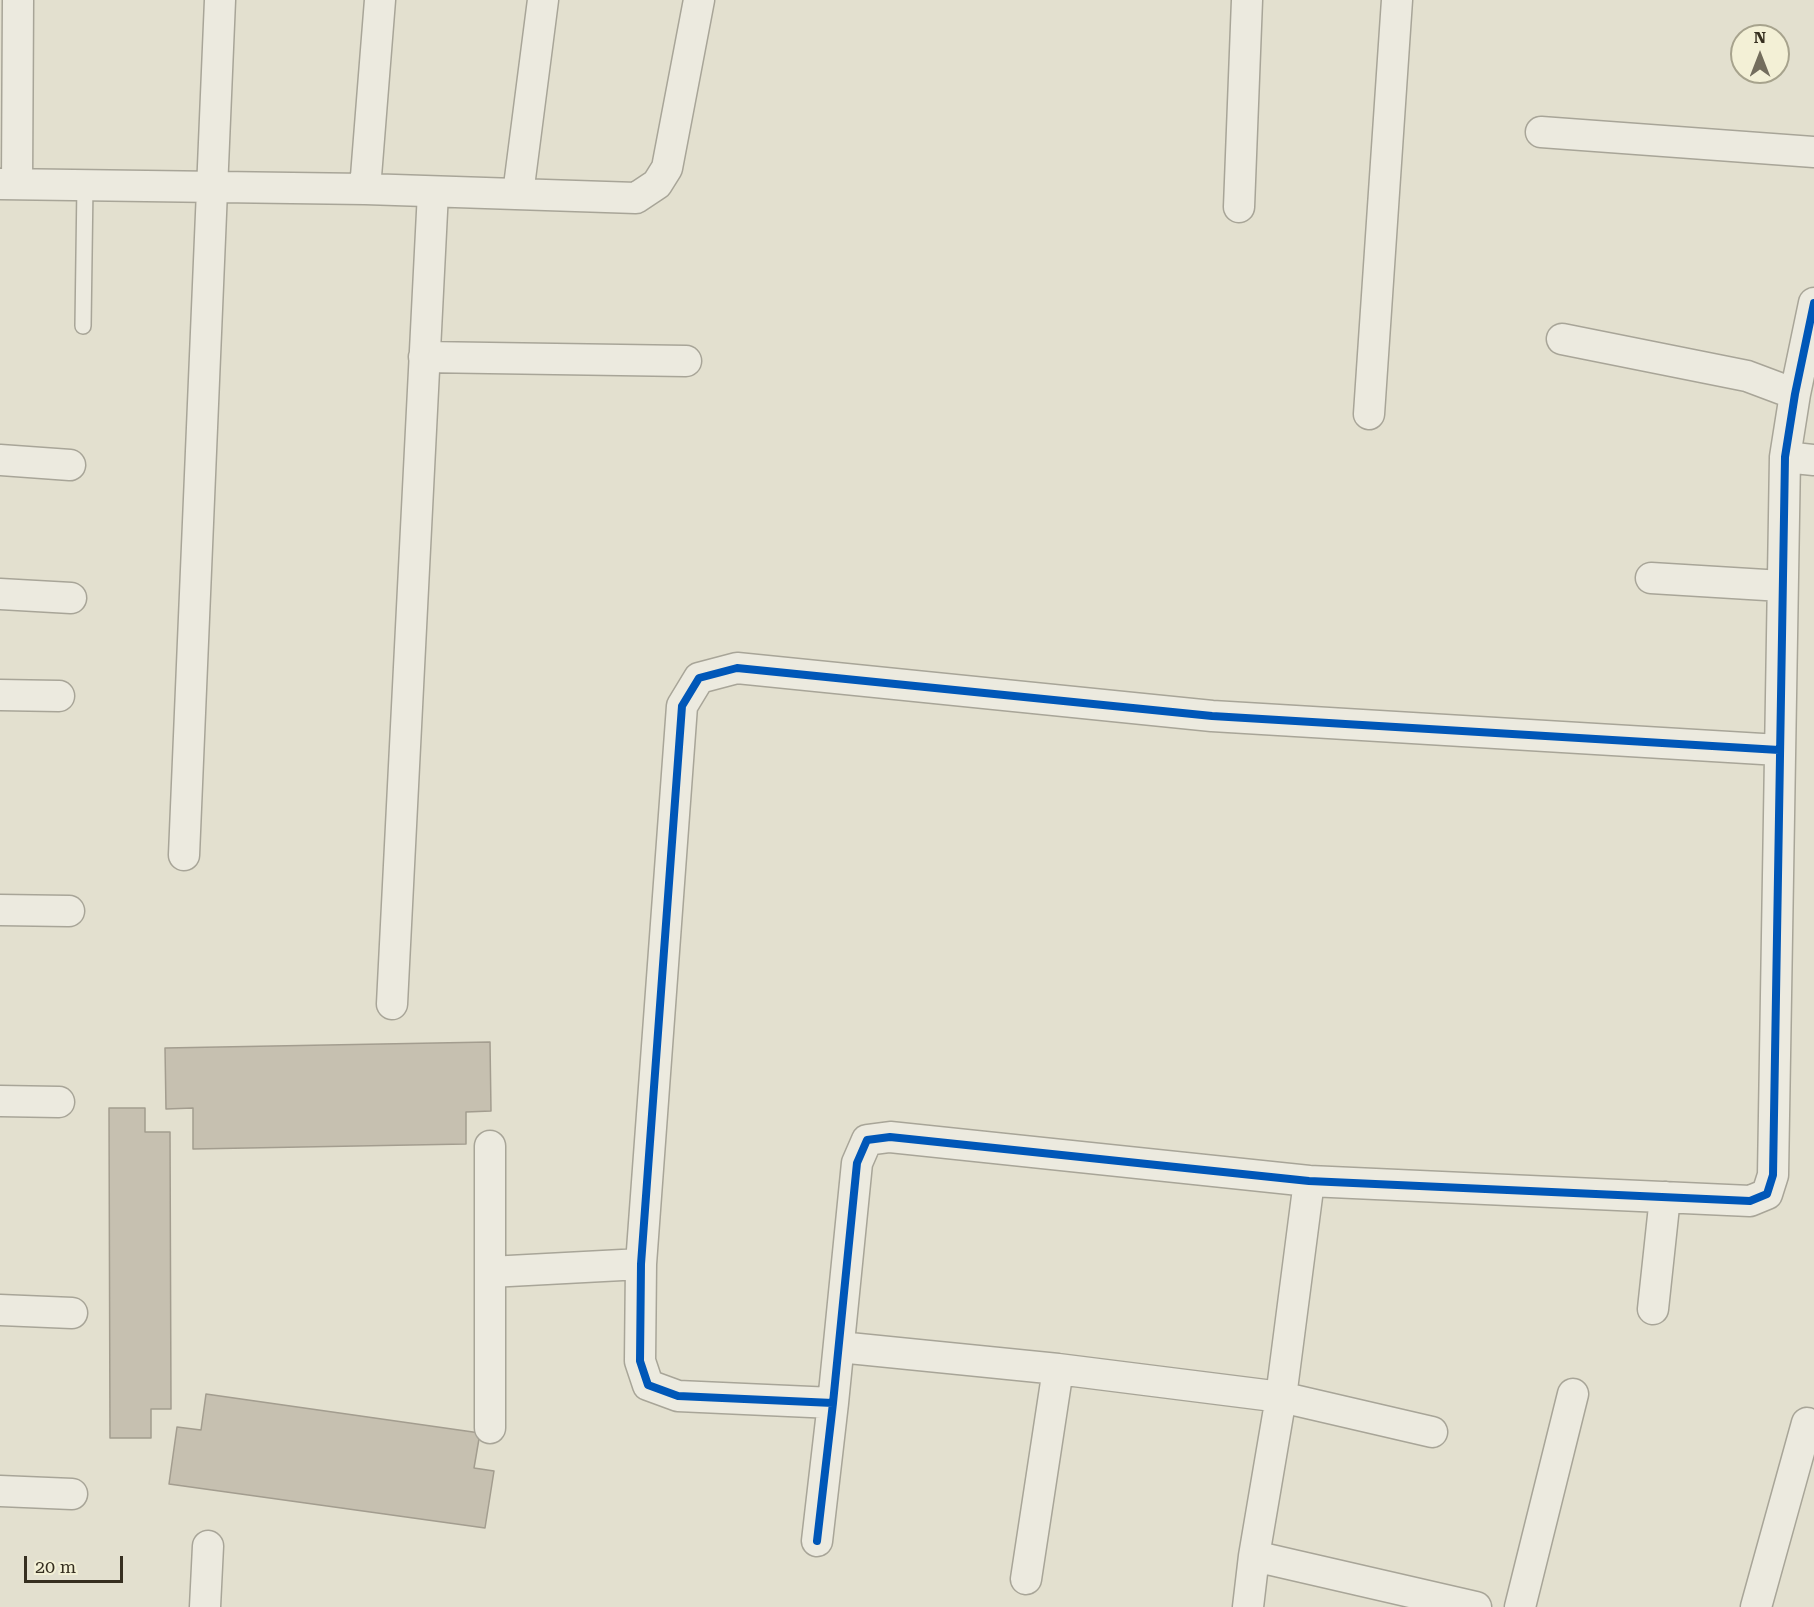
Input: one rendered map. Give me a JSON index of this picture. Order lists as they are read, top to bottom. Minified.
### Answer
{"scale_bar":"20 m","north":"top"}
